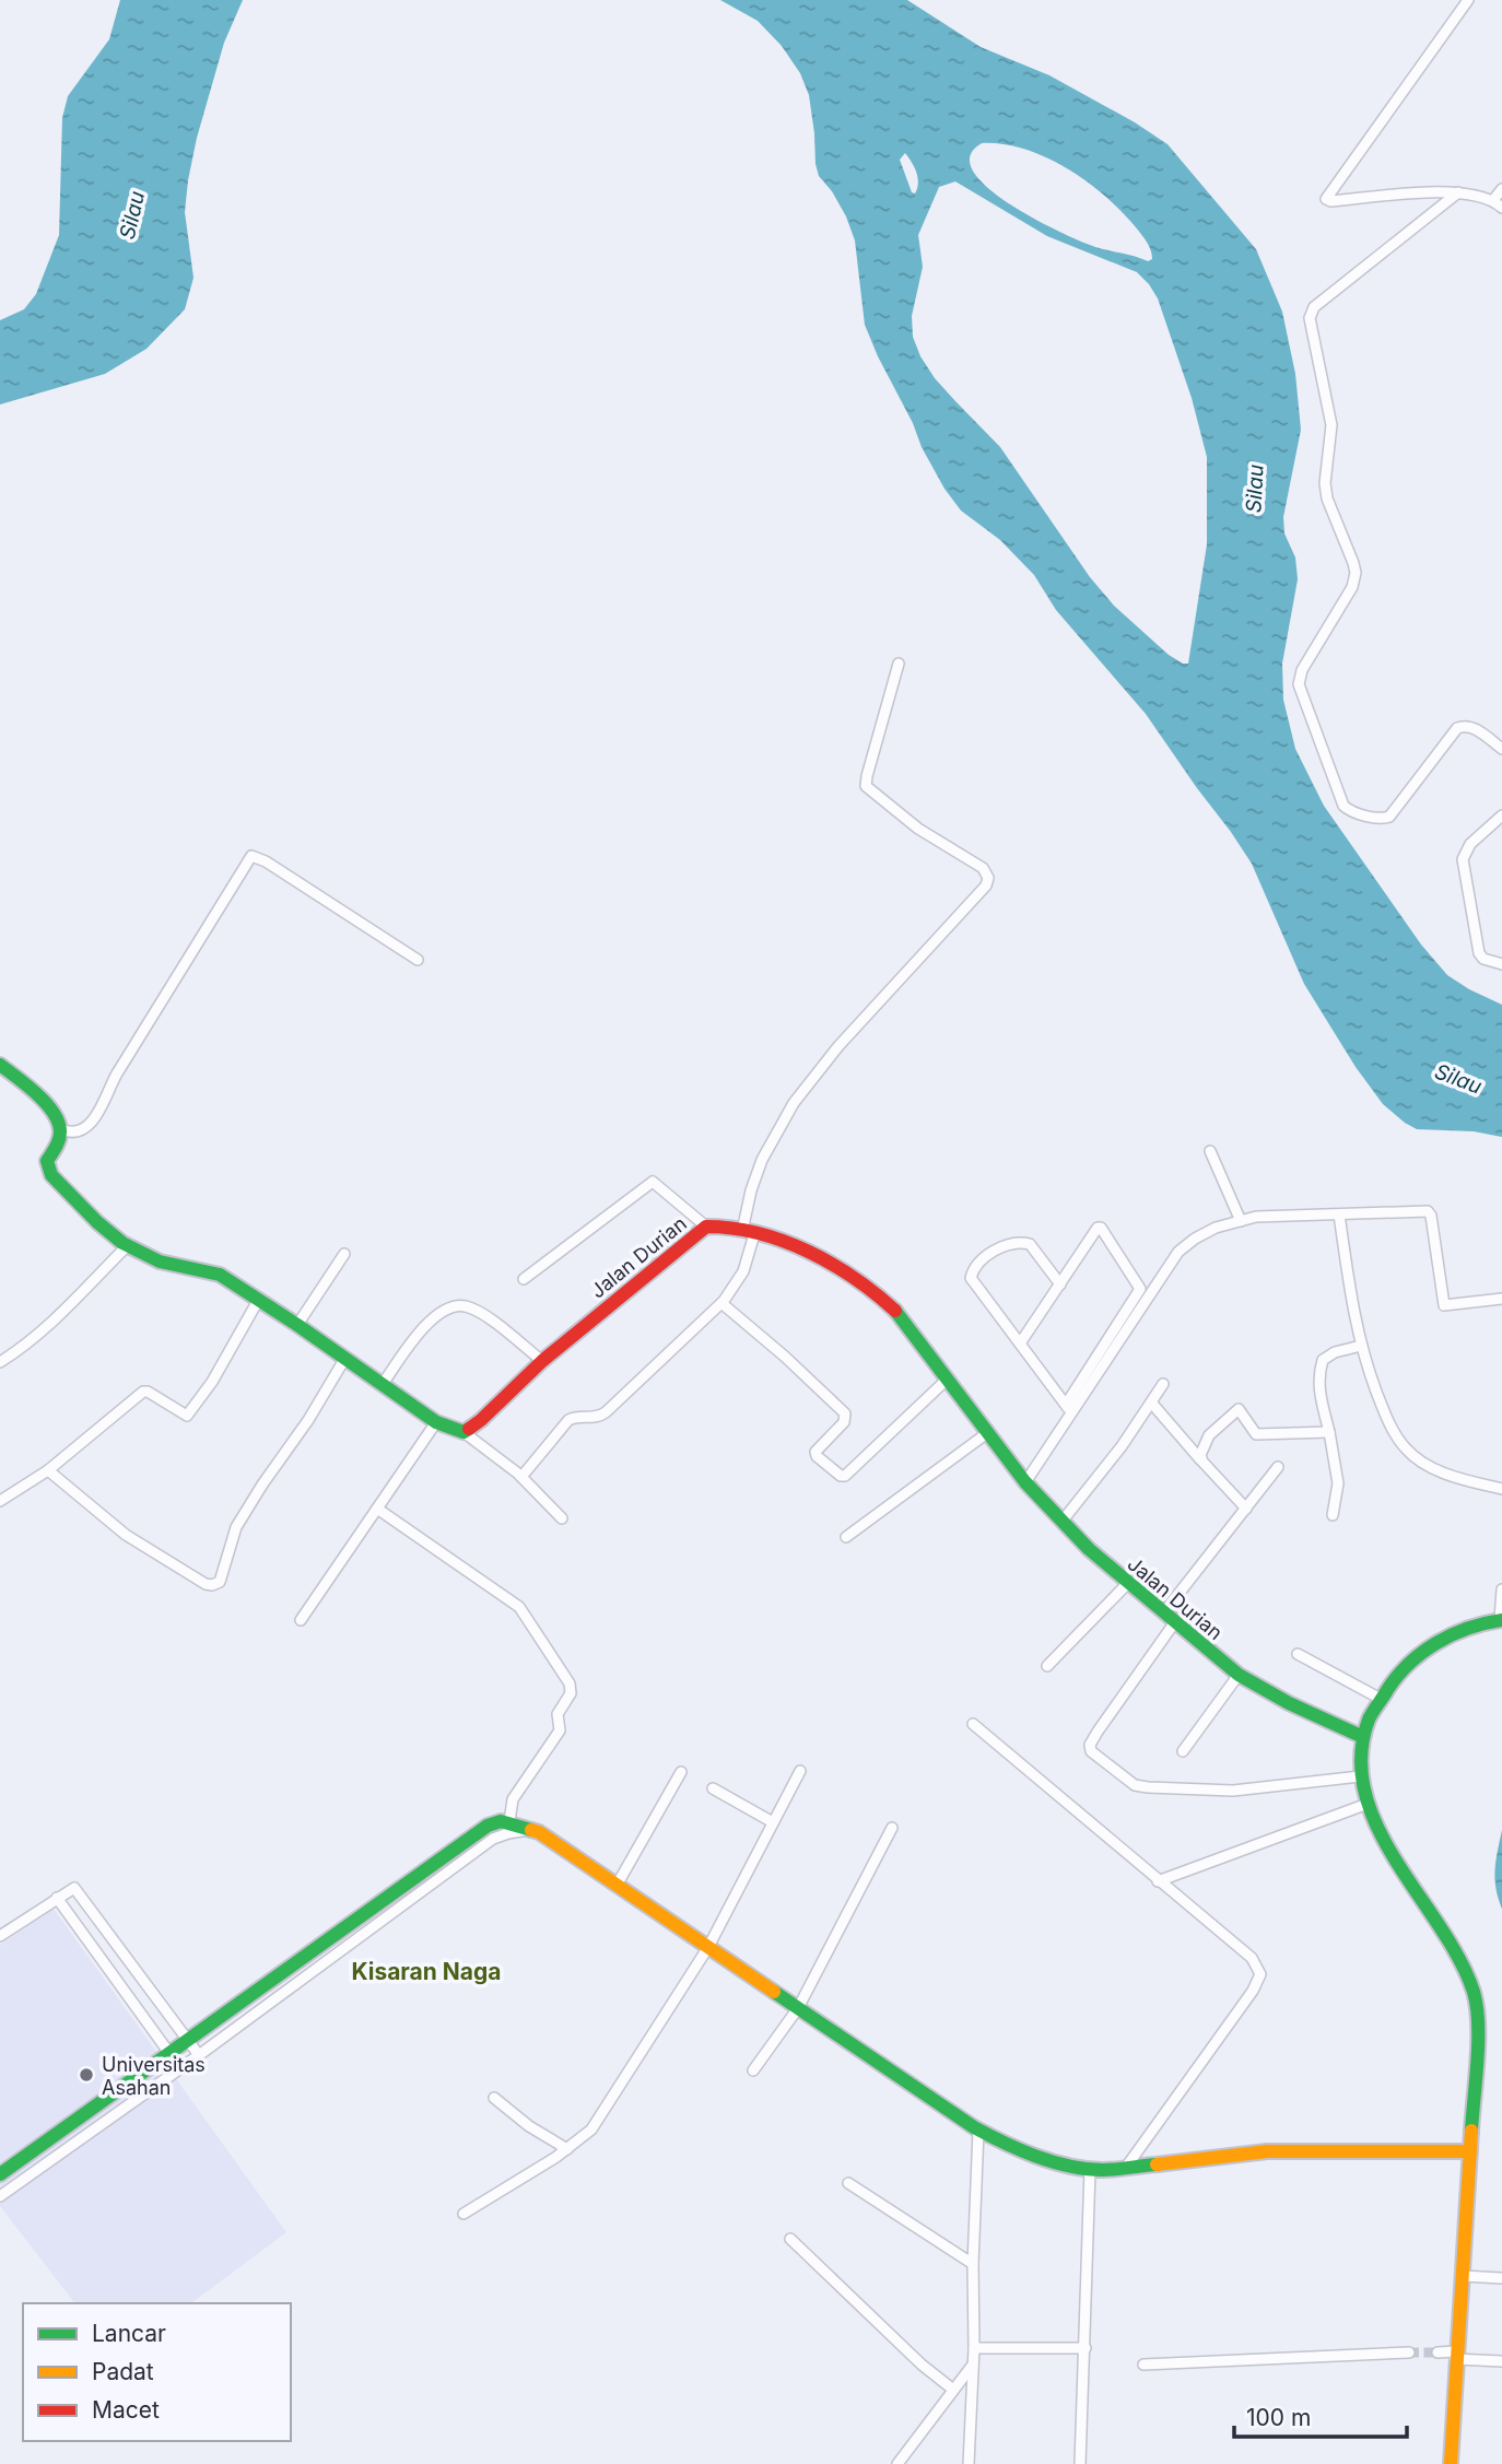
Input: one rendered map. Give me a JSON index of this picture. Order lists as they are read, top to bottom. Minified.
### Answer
{"streets":{"street":["Jalan Durian"]},"districts":["Kisaran Naga"],"water":["Silau"],"places":["Universitas Asahan"],"legend":["Lancar","Padat","Macet"],"scale_bar":"100 m"}
